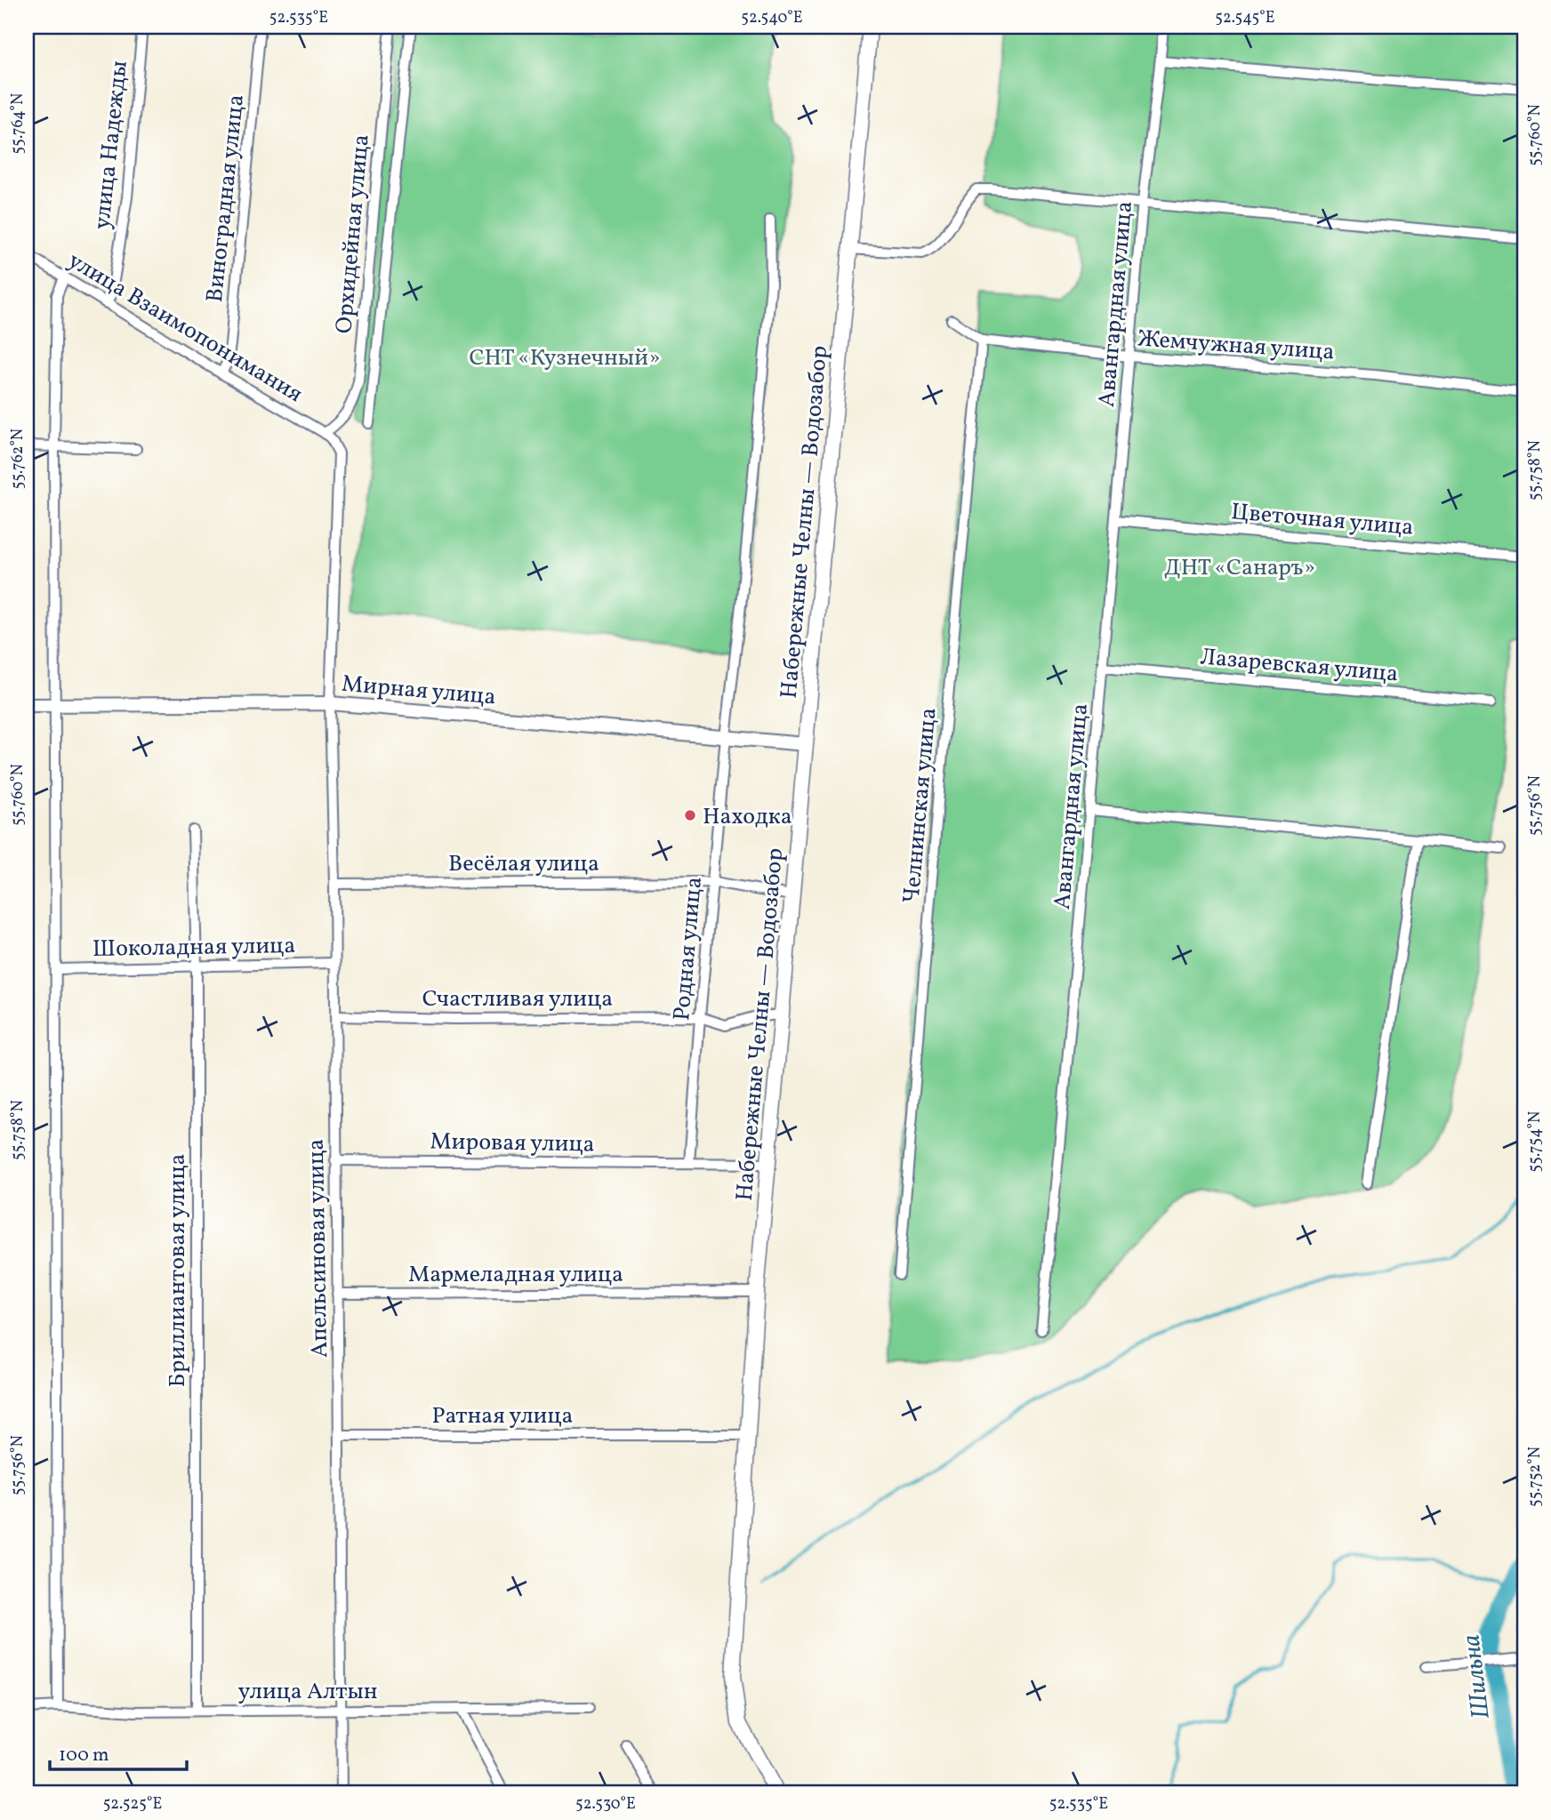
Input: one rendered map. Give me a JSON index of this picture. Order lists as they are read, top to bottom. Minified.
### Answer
{"streets":{"main road":["Набережные Челны — Водозабор"],"street":["улица Надежды","Виноградная улица","Орхидейная улица","Авангардная улица","улица Взаимопонимания","Жемчужная улица","Цветочная улица","Лазаревская улица","Мирная улица","Челнинская улица","Весёлая улица","Шоколадная улица","Родная улица","Счастливая улица","Мировая улица","Апельсиновая улица","Бриллиантовая улица","Мармеладная улица","Ратная улица","улица Алтын"]},"crossings":[["улица Надежды","улица Взаимопонимания"],["Виноградная улица","улица Взаимопонимания"],["Орхидейная улица","улица Взаимопонимания"],["Орхидейная улица","Апельсиновая улица"],["Авангардная улица","Жемчужная улица"],["Авангардная улица","Цветочная улица"],["Авангардная улица","Лазаревская улица"],["улица Взаимопонимания","Апельсиновая улица"],["Жемчужная улица","Челнинская улица"],["Набережные Челны — Водозабор","Мирная улица"],["Набережные Челны — Водозабор","Весёлая улица"],["Набережные Челны — Водозабор","Счастливая улица"],["Набережные Челны — Водозабор","Мировая улица"],["Набережные Челны — Водозабор","Мармеладная улица"],["Набережные Челны — Водозабор","Ратная улица"],["Мирная улица","Родная улица"],["Мирная улица","Апельсиновая улица"],["Весёлая улица","Родная улица"],["Весёлая улица","Апельсиновая улица"],["Шоколадная улица","Апельсиновая улица"],["Шоколадная улица","Бриллиантовая улица"],["Родная улица","Счастливая улица"],["Родная улица","Мировая улица"],["Счастливая улица","Апельсиновая улица"],["Мировая улица","Апельсиновая улица"],["Апельсиновая улица","Мармеладная улица"],["Апельсиновая улица","Ратная улица"],["Апельсиновая улица","улица Алтын"],["Бриллиантовая улица","улица Алтын"]],"water":["Шильна"],"parks":["СНТ «Кузнечный»","ДНТ «Санаръ»"],"places":["Находка"],"scale_bar":"100 m","coordinates":["52.535°E","52.540°E","52.545°E","55.764°N","55.760°N","55.762°N","55.758°N","55.756°N","55.754°N","55.752°N","52.525°E","52.530°E"]}
